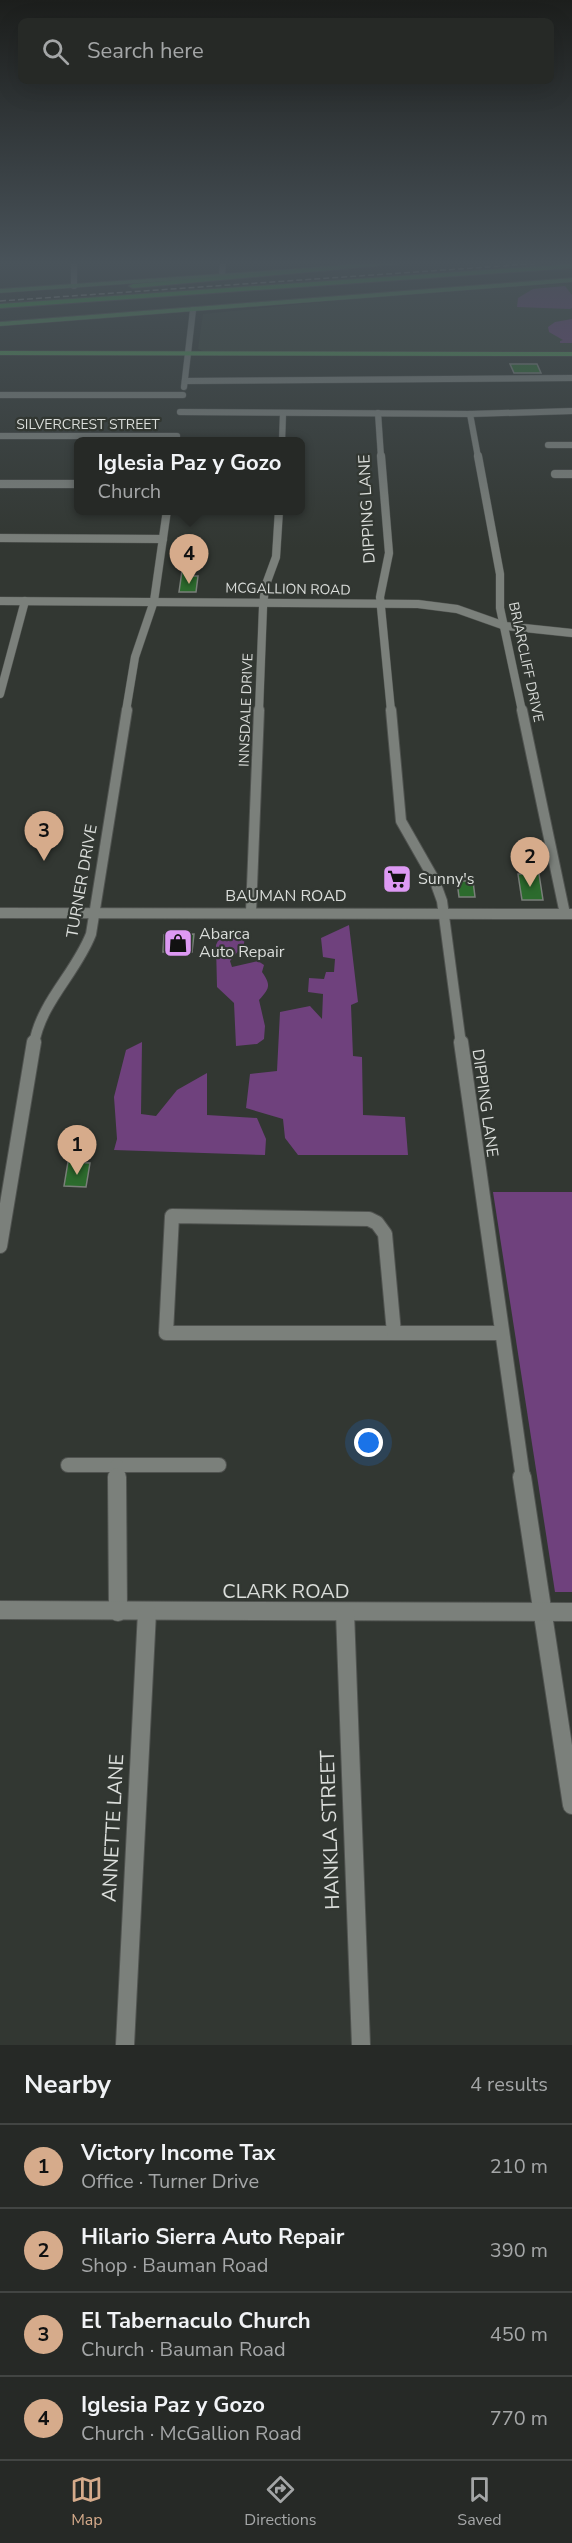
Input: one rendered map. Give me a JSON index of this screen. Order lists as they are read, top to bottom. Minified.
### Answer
{"streets":{"street":["SILVERCREST STREET","DIPPING LANE","MCGALLION ROAD","BRIARCLIFF DRIVE","INNSDALE DRIVE","TURNER DRIVE","BAUMAN ROAD","CLARK ROAD","ANNETTE LANE","HANKLA STREET"]},"crossings":[["SILVERCREST STREET","DIPPING LANE"],["SILVERCREST STREET","BRIARCLIFF DRIVE"],["DIPPING LANE","MCGALLION ROAD"],["DIPPING LANE","BAUMAN ROAD"],["DIPPING LANE","CLARK ROAD"],["MCGALLION ROAD","BRIARCLIFF DRIVE"],["MCGALLION ROAD","INNSDALE DRIVE"],["MCGALLION ROAD","TURNER DRIVE"],["BRIARCLIFF DRIVE","BAUMAN ROAD"],["INNSDALE DRIVE","BAUMAN ROAD"],["TURNER DRIVE","BAUMAN ROAD"],["CLARK ROAD","ANNETTE LANE"],["CLARK ROAD","HANKLA STREET"]],"places":{"supermarket":["Sunny's"],"shop":["Abarca Auto Repair"]},"page":{"search":"Search here","popup":["Iglesia Paz y Gozo","Church"],"pins":["4","3","2","1"],"heading":["Nearby","4 results"],"list":[{"mark":"1","name":"Victory Income Tax","note":"Office · Turner Drive","value":"210 m"},{"mark":"2","name":"Hilario Sierra Auto Repair","note":"Shop · Bauman Road","value":"390 m"},{"mark":"3","name":"El Tabernaculo Church","note":"Church · Bauman Road","value":"450 m"},{"mark":"4","name":"Iglesia Paz y Gozo","note":"Church · McGallion Road","value":"770 m"}],"nav":["Map","Directions","Saved"]}}
